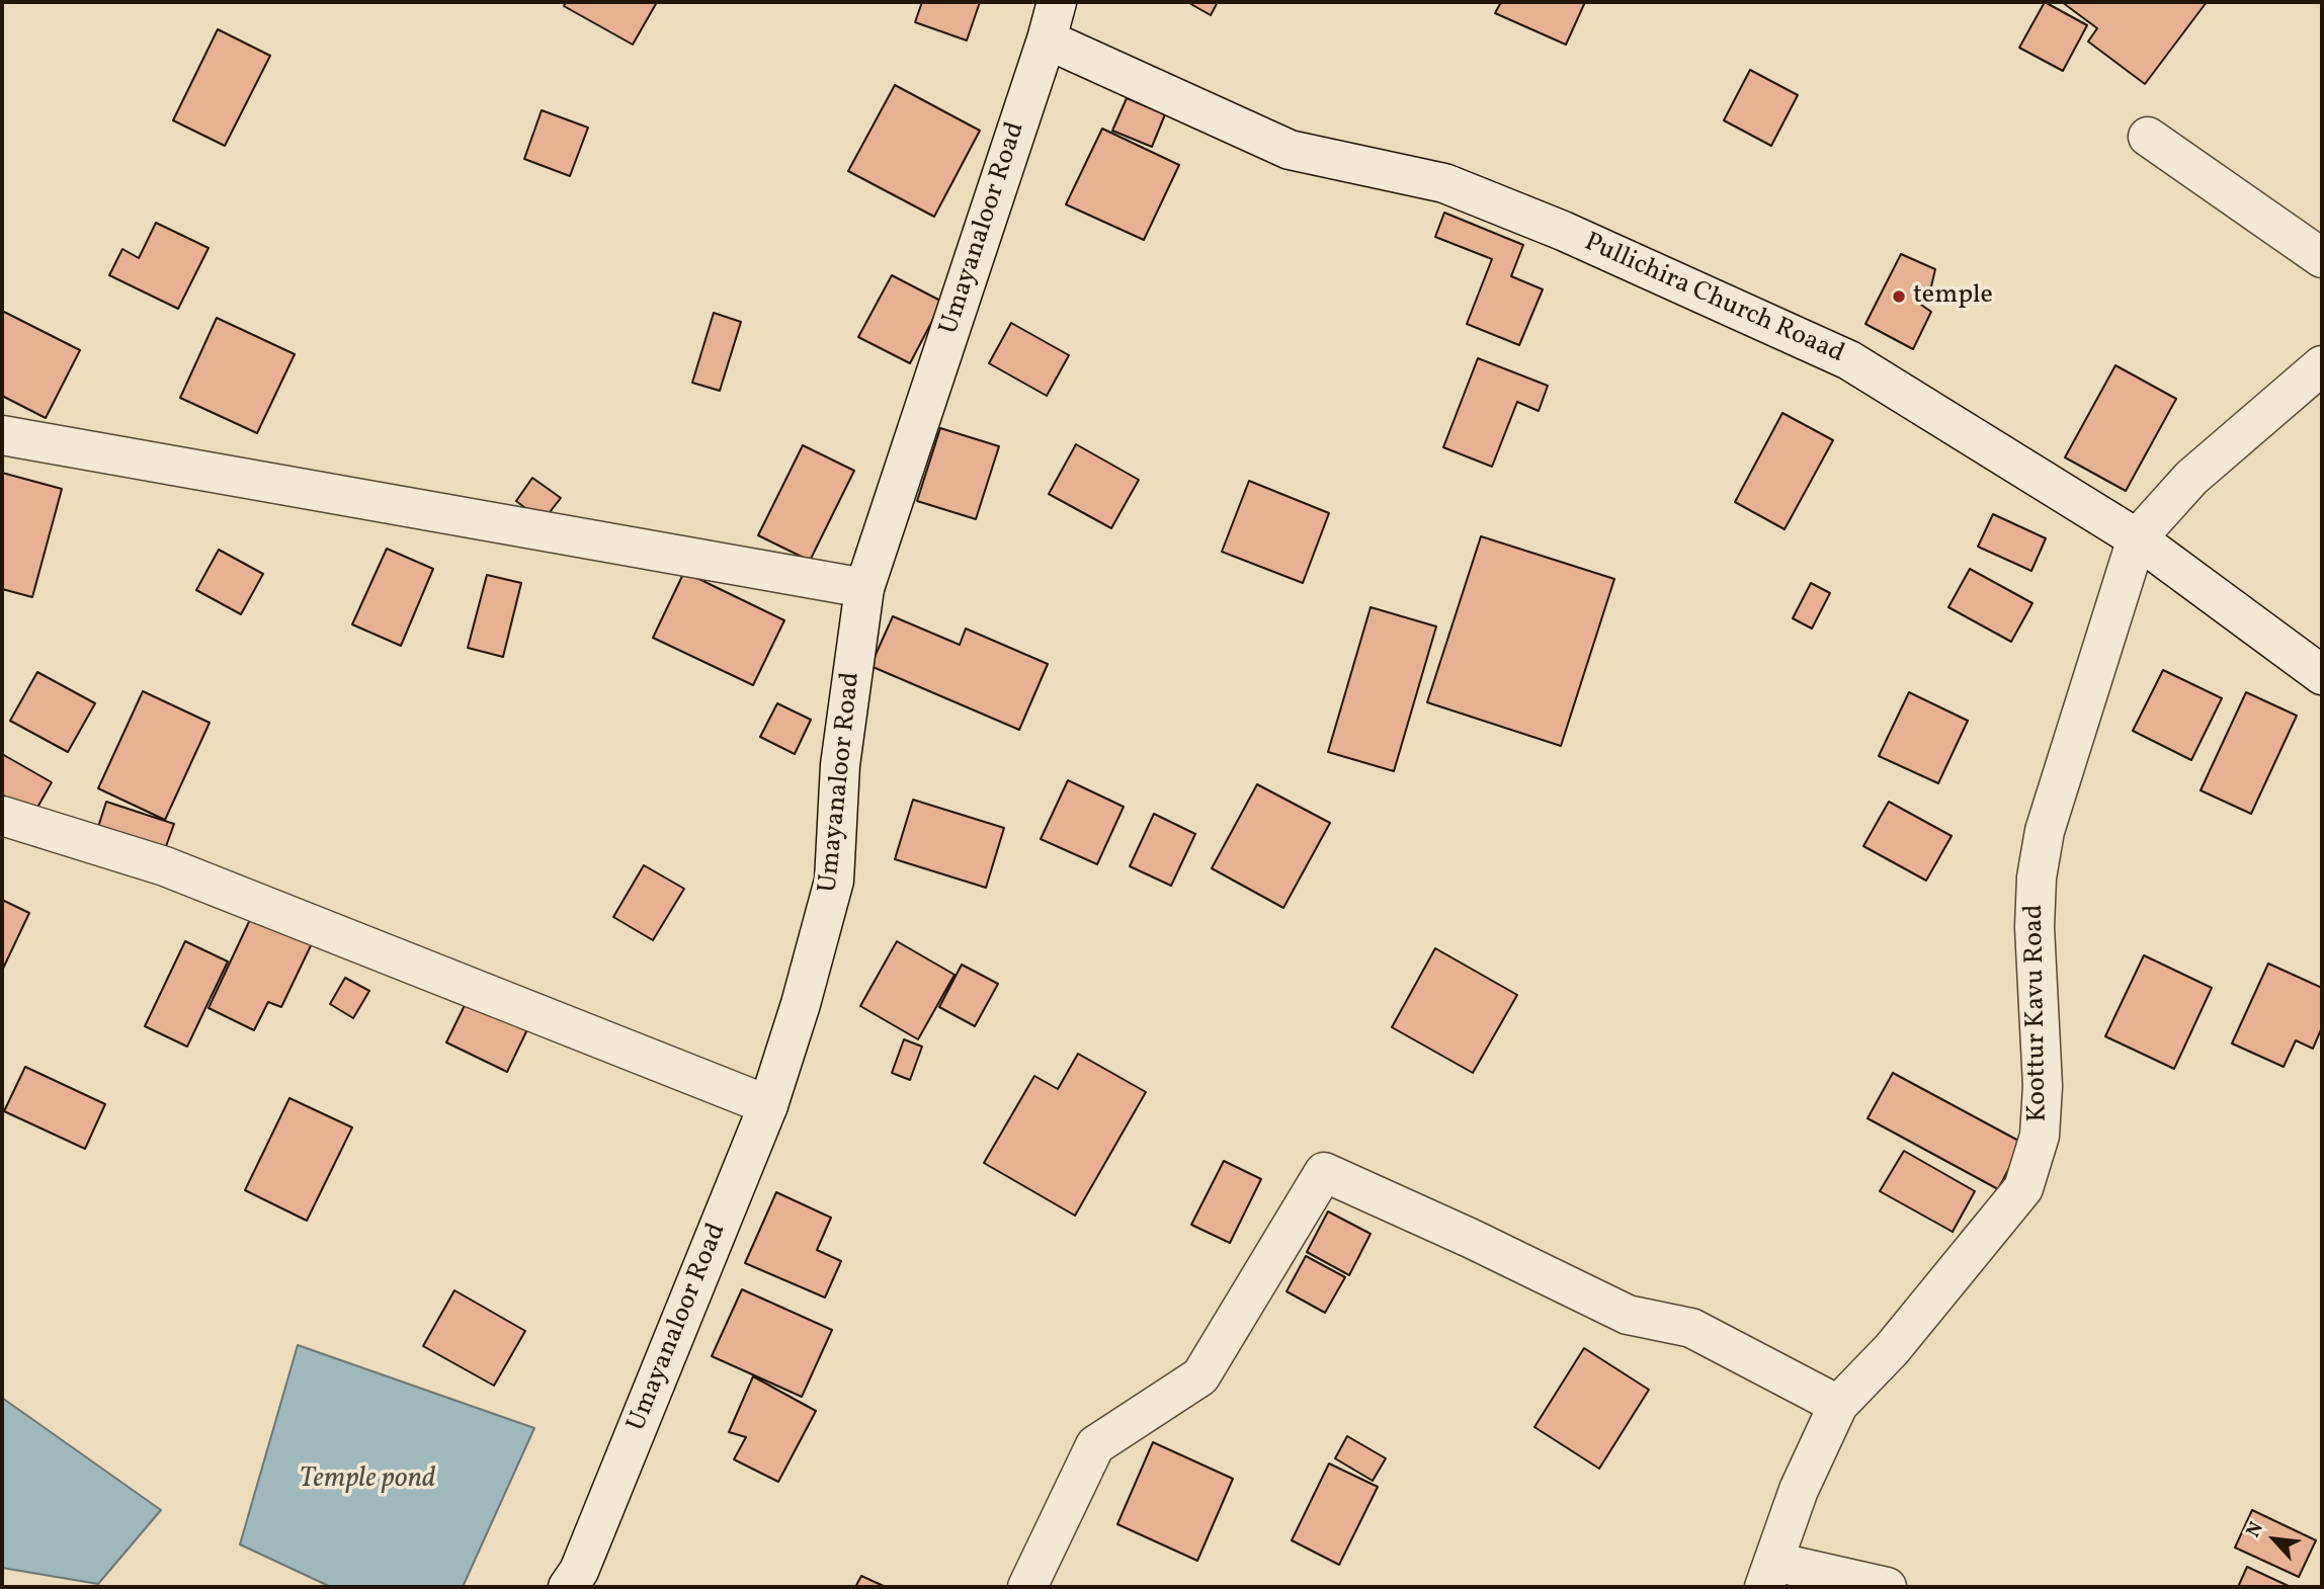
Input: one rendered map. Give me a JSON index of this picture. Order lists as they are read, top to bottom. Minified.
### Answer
{"streets":{"street":["Umayanaloor Road","Pullichira Church Roaad","Koottur Kavu Road"]},"crossings":[["Umayanaloor Road","Pullichira Church Roaad"],["Pullichira Church Roaad","Koottur Kavu Road"]],"water":["Temple pond"],"places":["temple"],"north":"top left"}
